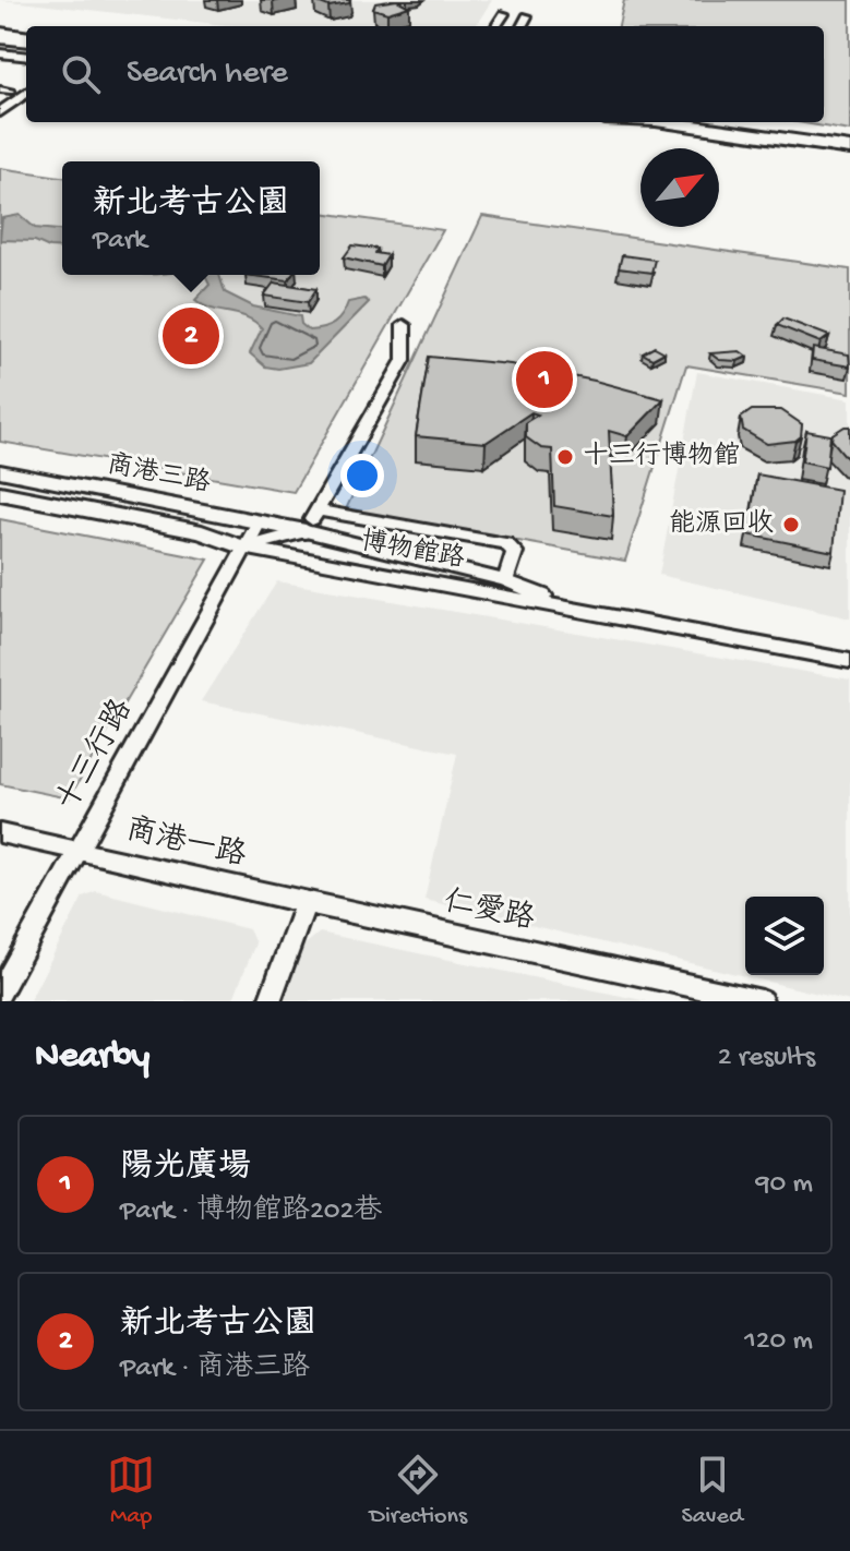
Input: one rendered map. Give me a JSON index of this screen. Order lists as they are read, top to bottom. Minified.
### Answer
{"streets":{"street":["商港三路","博物館路","十三行路","商港一路","仁愛路"]},"crossings":[["商港三路","博物館路"],["商港三路","十三行路"],["博物館路","十三行路"],["十三行路","商港一路"],["商港一路","仁愛路"]],"places":["十三行博物館","能源回收"],"north":"top right","page":{"search":"Search here","popup":["新北考古公園","Park"],"pins":["2","1"],"heading":["Nearby","2 results"],"list":[{"mark":"1","name":"陽光廣場","note":"Park · 博物館路202巷","value":"90 m"},{"mark":"2","name":"新北考古公園","note":"Park · 商港三路","value":"120 m"}],"nav":["Map","Directions","Saved"]}}
